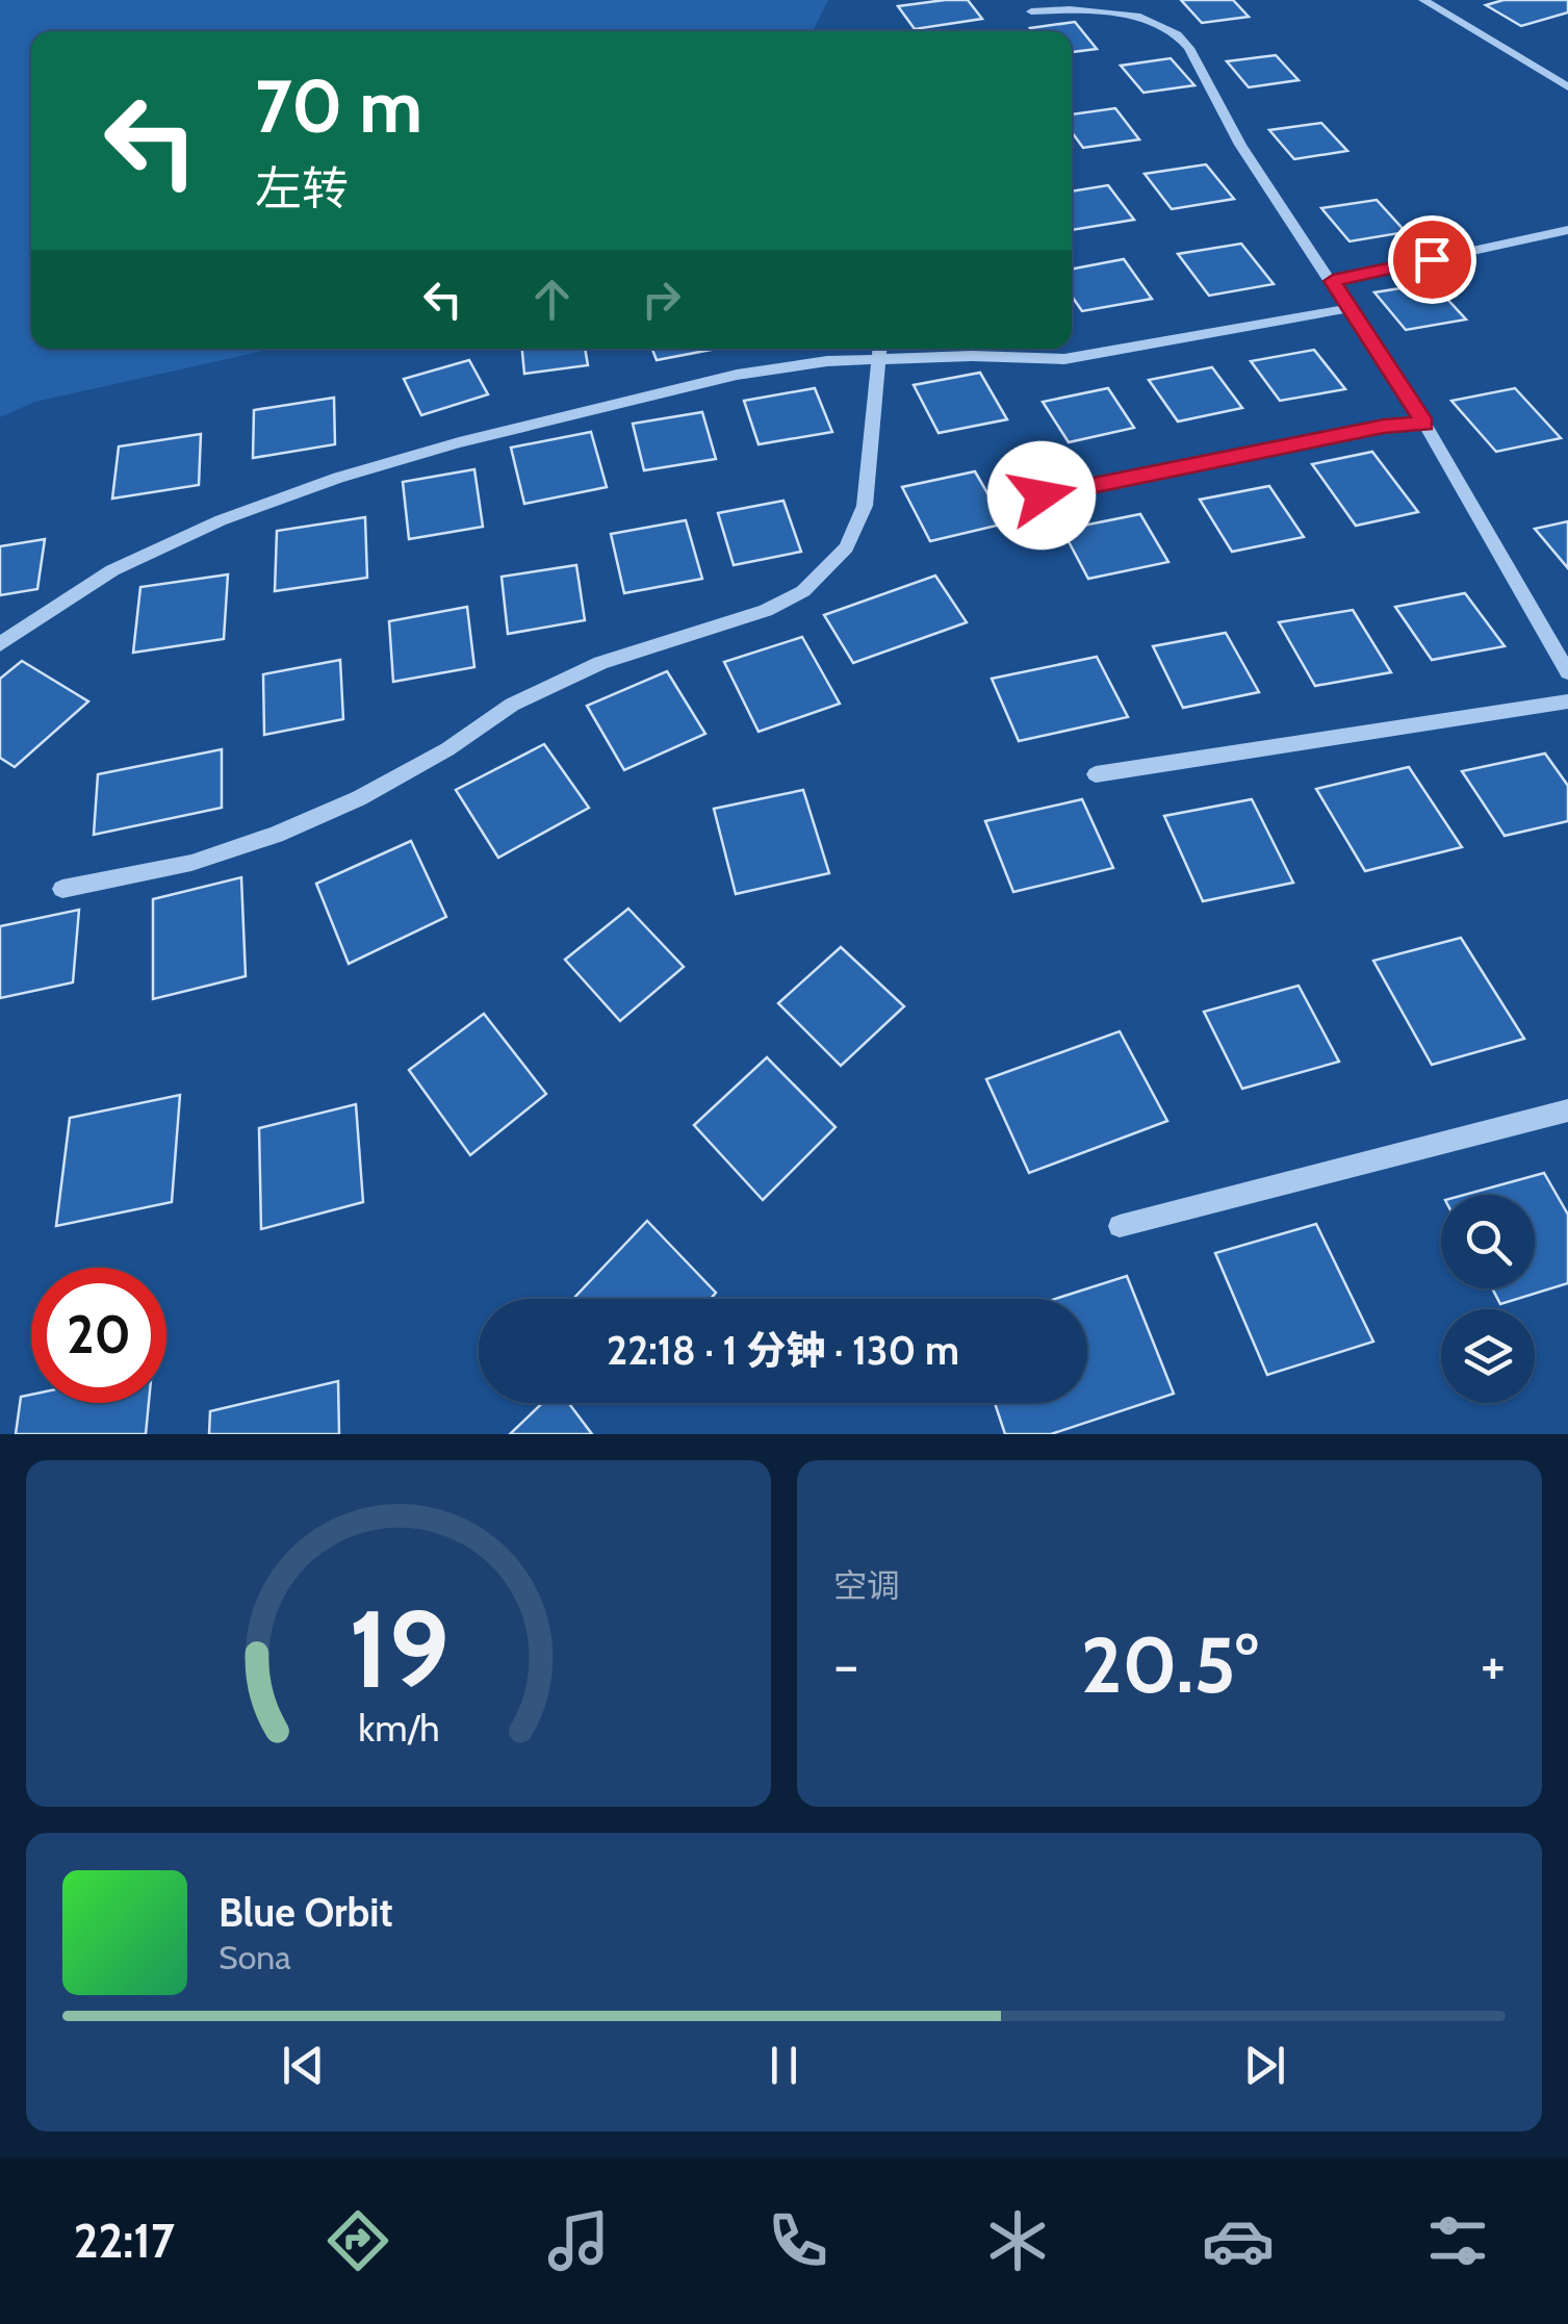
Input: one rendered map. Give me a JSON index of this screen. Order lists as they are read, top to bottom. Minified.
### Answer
{"page":{"turn":["70 m","左转"],"limit":"20","trip":"22:18 · 1 分钟 · 130 m","tile":"空调","heat":["−","20.5°","+"],"song":["Blue Orbit","Sona"],"tabs":"22:17","gauge":["19","km/h"]}}
